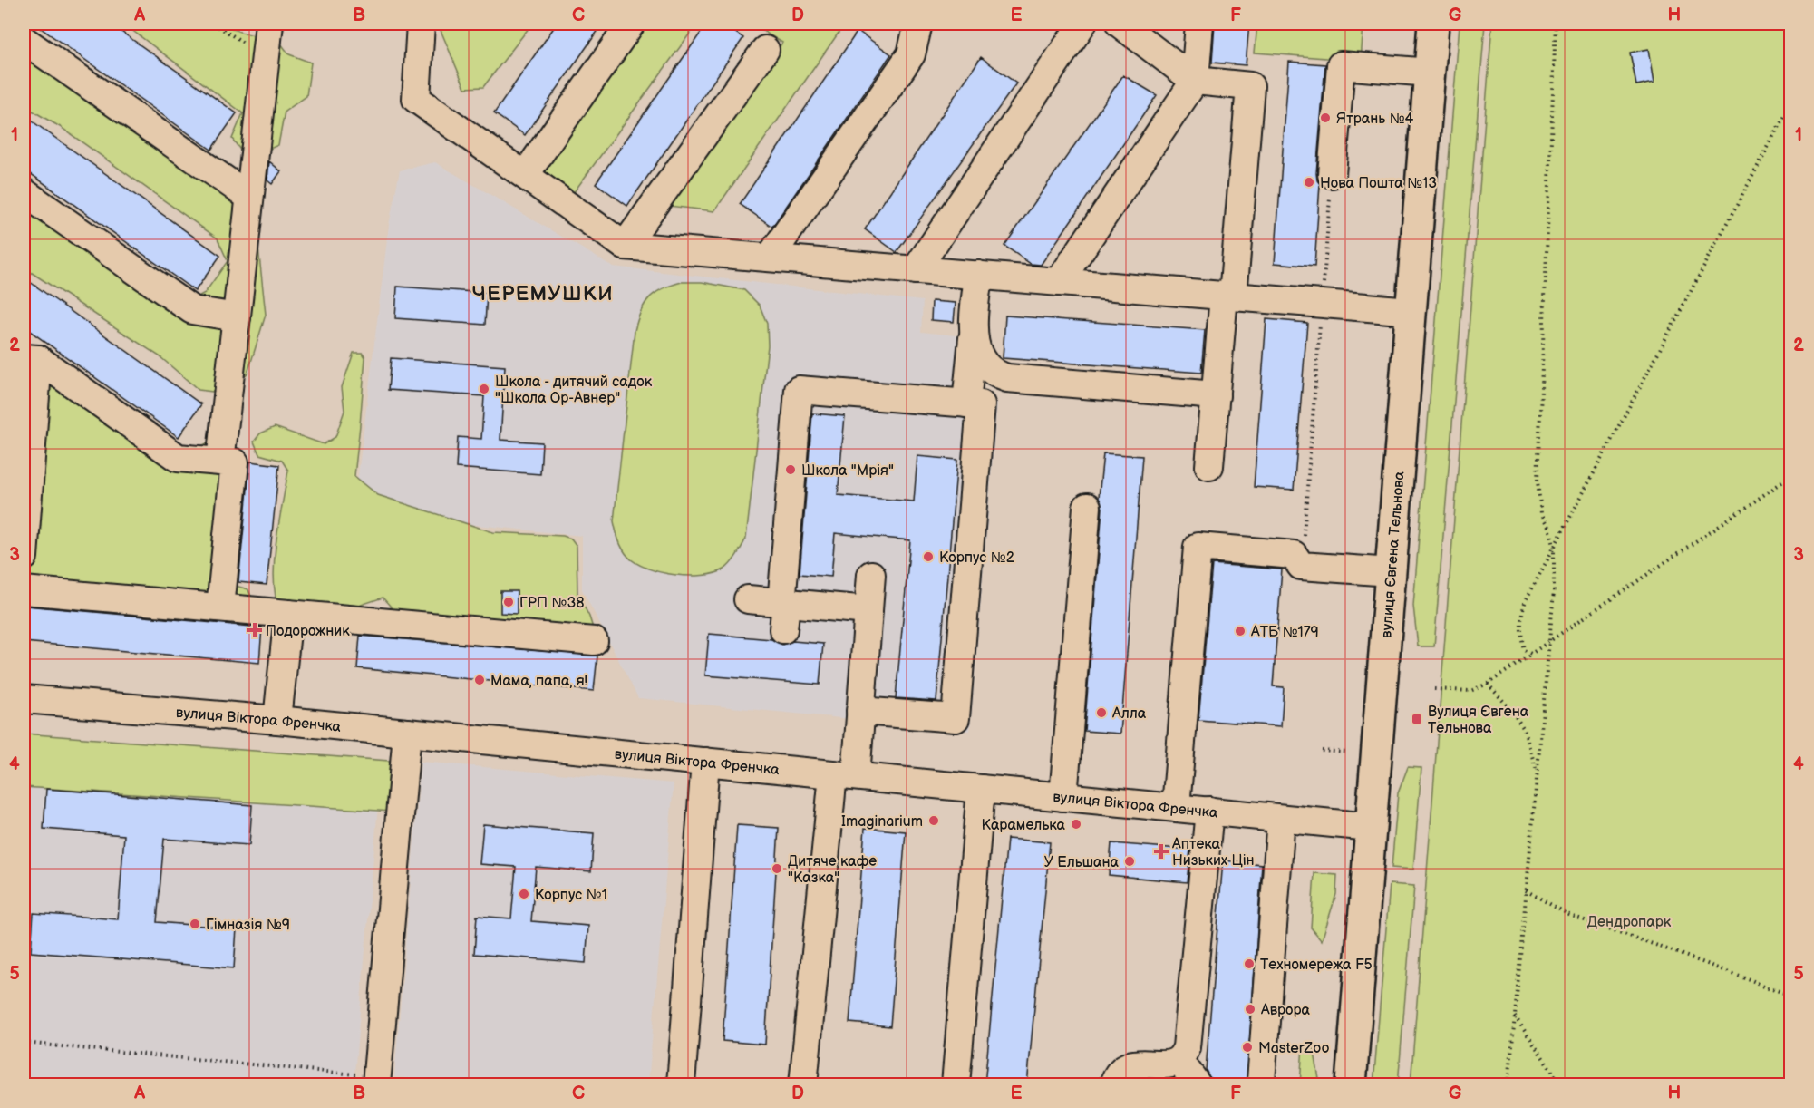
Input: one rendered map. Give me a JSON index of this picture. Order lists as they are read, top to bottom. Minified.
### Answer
{"streets":{"main road":["вулиця Євгена Тельнова"],"street":["вулиця Віктора Френчка"]},"crossings":[["вулиця Євгена Тельнова","вулиця Віктора Френчка"]],"districts":["ЧЕРЕМУШКИ"],"parks":["Дендропарк"],"places":{"other":["Ятрань №4","Нова Пошта №13","Школа - дитячий садок \"Школа Ор-Авнер\"","Школа \"Мрія\"","Корпус №2","ГРП №38","АТБ №179","Мама, папа, я!","Алла","Imaginarium","Карамелька","У Ельшана","Дитяче кафе \"Казка\"","Корпус №1","Гімназія №9","Техномережа F5","Аврора","MasterZoo"],"health":["Подорожник","Аптека Низьких Цін"],"transit":["Вулиця Євгена Тельнова"]},"grid":{"columns":["A","B","C","D","E","F","G","H"],"rows":["1","2","3","4","5"]}}
